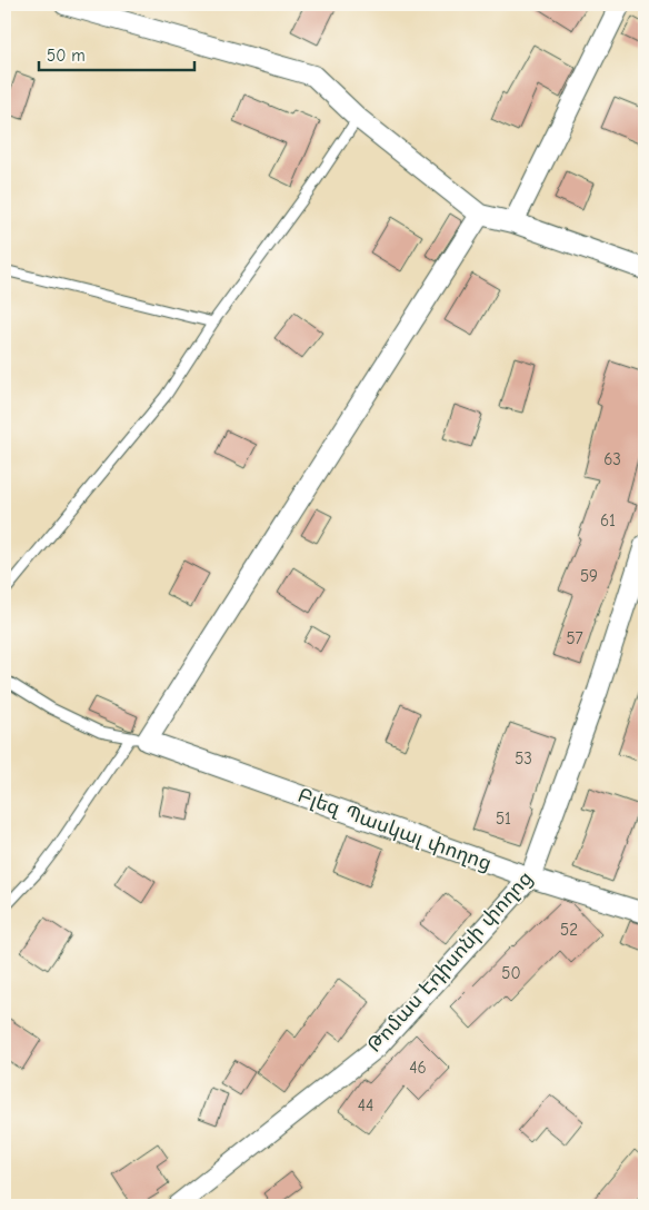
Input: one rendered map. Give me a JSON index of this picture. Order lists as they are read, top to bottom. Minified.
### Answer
{"streets":{"street":["Բլեզ Պասկալ փողոց","Թոմաս Էդիսոնի փողոց"]},"crossings":[["Բլեզ Պասկալ փողոց","Թոմաս Էդիսոնի փողոց"]],"house_numbers":["63","61","59","57","53","51","52","50","46","44"],"scale_bar":"50 m"}
